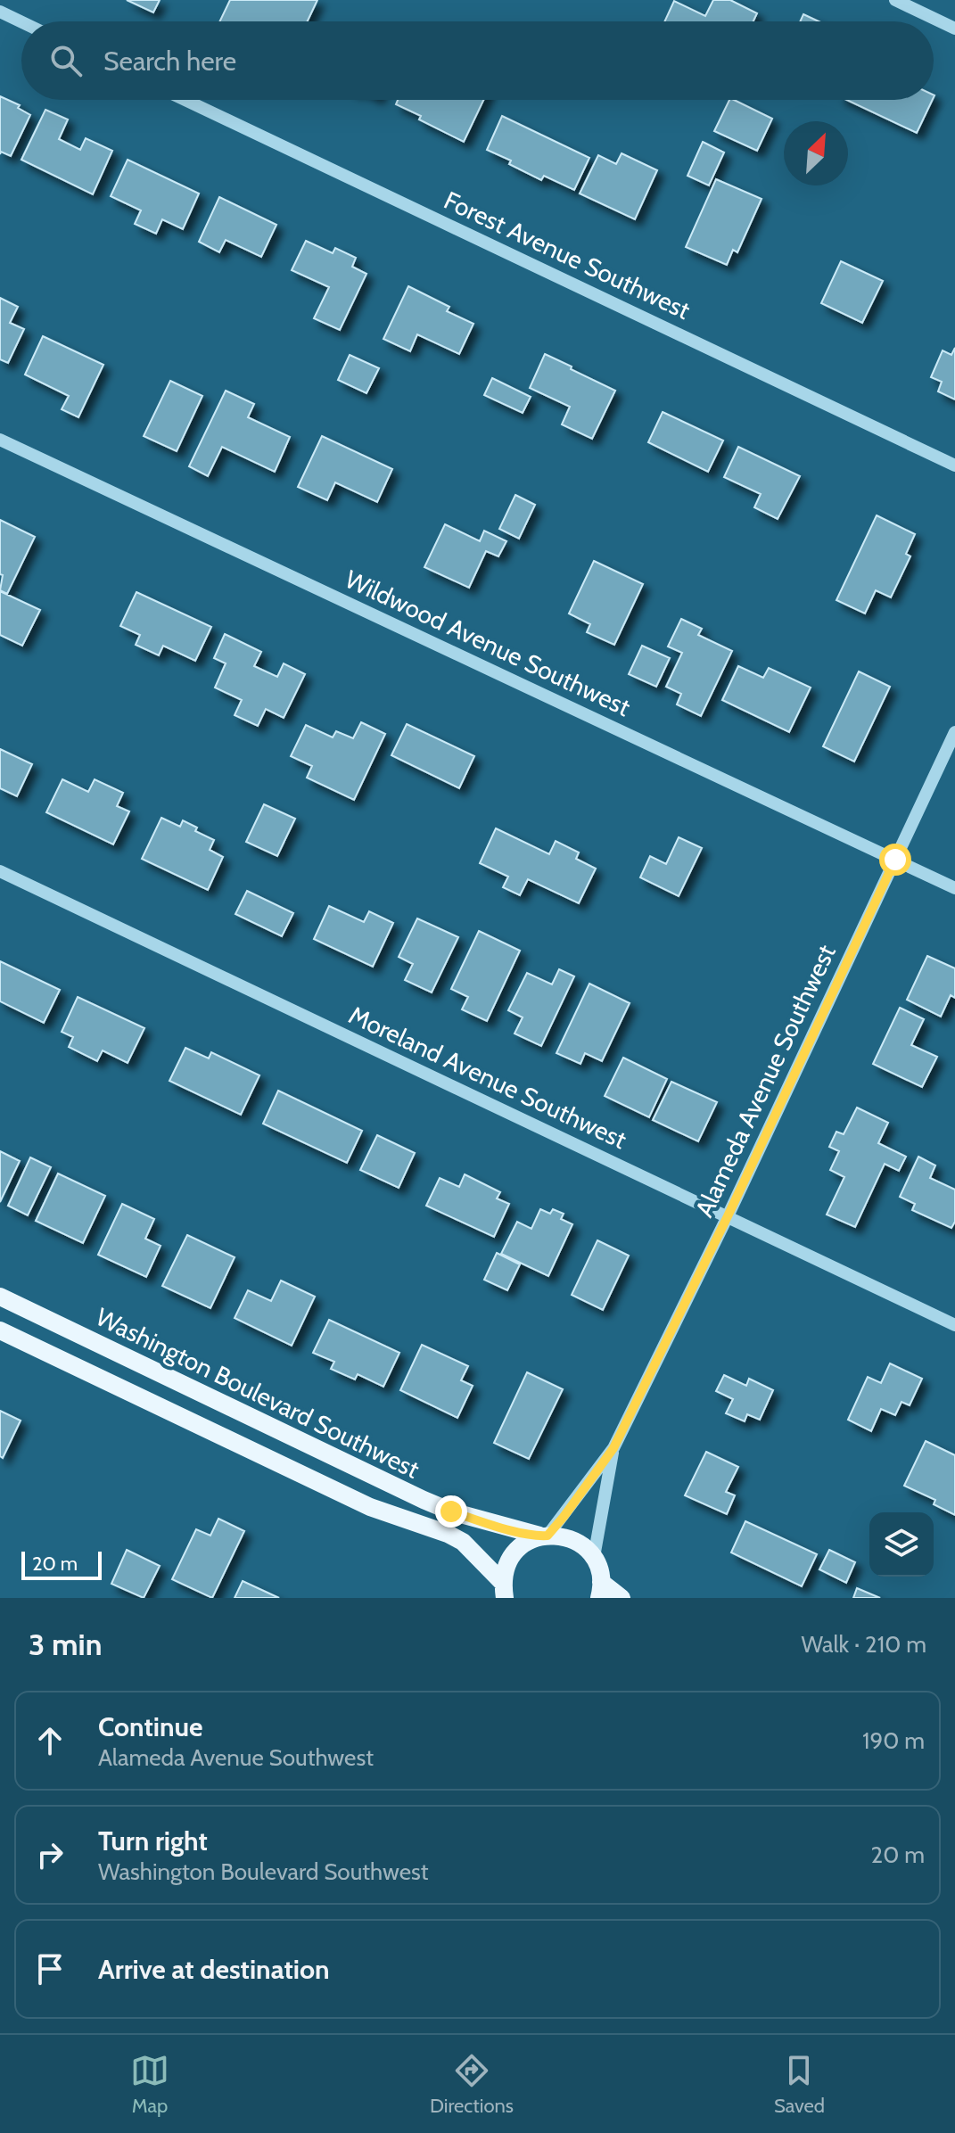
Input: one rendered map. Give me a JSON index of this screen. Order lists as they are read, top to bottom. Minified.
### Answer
{"streets":{"main road":["Washington Boulevard Southwest"],"street":["Forest Avenue Southwest","Wildwood Avenue Southwest","Moreland Avenue Southwest","Alameda Avenue Southwest"]},"crossings":[["Wildwood Avenue Southwest","Alameda Avenue Southwest"],["Moreland Avenue Southwest","Alameda Avenue Southwest"],["Alameda Avenue Southwest","Washington Boulevard Southwest"]],"scale_bar":"20 m","north":"top right","page":{"search":"Search here","scale":"20 m","heading":["3 min","Walk · 210 m"],"list":[["Continue","Alameda Avenue Southwest","190 m"],["Turn right","Washington Boulevard Southwest","20 m"],"Arrive at destination"],"nav":["Map","Directions","Saved"]}}
